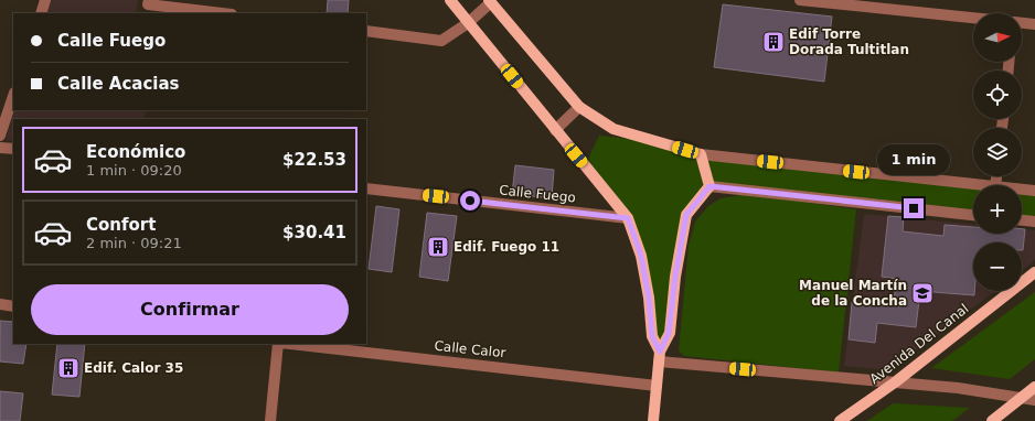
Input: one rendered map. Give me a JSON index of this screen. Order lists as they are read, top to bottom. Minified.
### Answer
{"streets":{"main road":["Avenida Del Canal"],"street":["Calle Fuego","Calle Calor"]},"places":{"building":["Edif Torre Dorada Tultitlan","Edif. Fuego 11","Edif. Calor 35"],"school or university":["Manuel Martín de la Concha"]},"north":"right","page":{"map_buttons":["+","−"],"banner":["Calle Fuego","Calle Acacias"],"list":[{"name":"Económico","note":"1 min · 09:20","value":"$22.53"},{"name":"Confort","note":"2 min · 09:21","value":"$30.41"}],"bubble":"1 min","buttons":"Confirmar"}}
